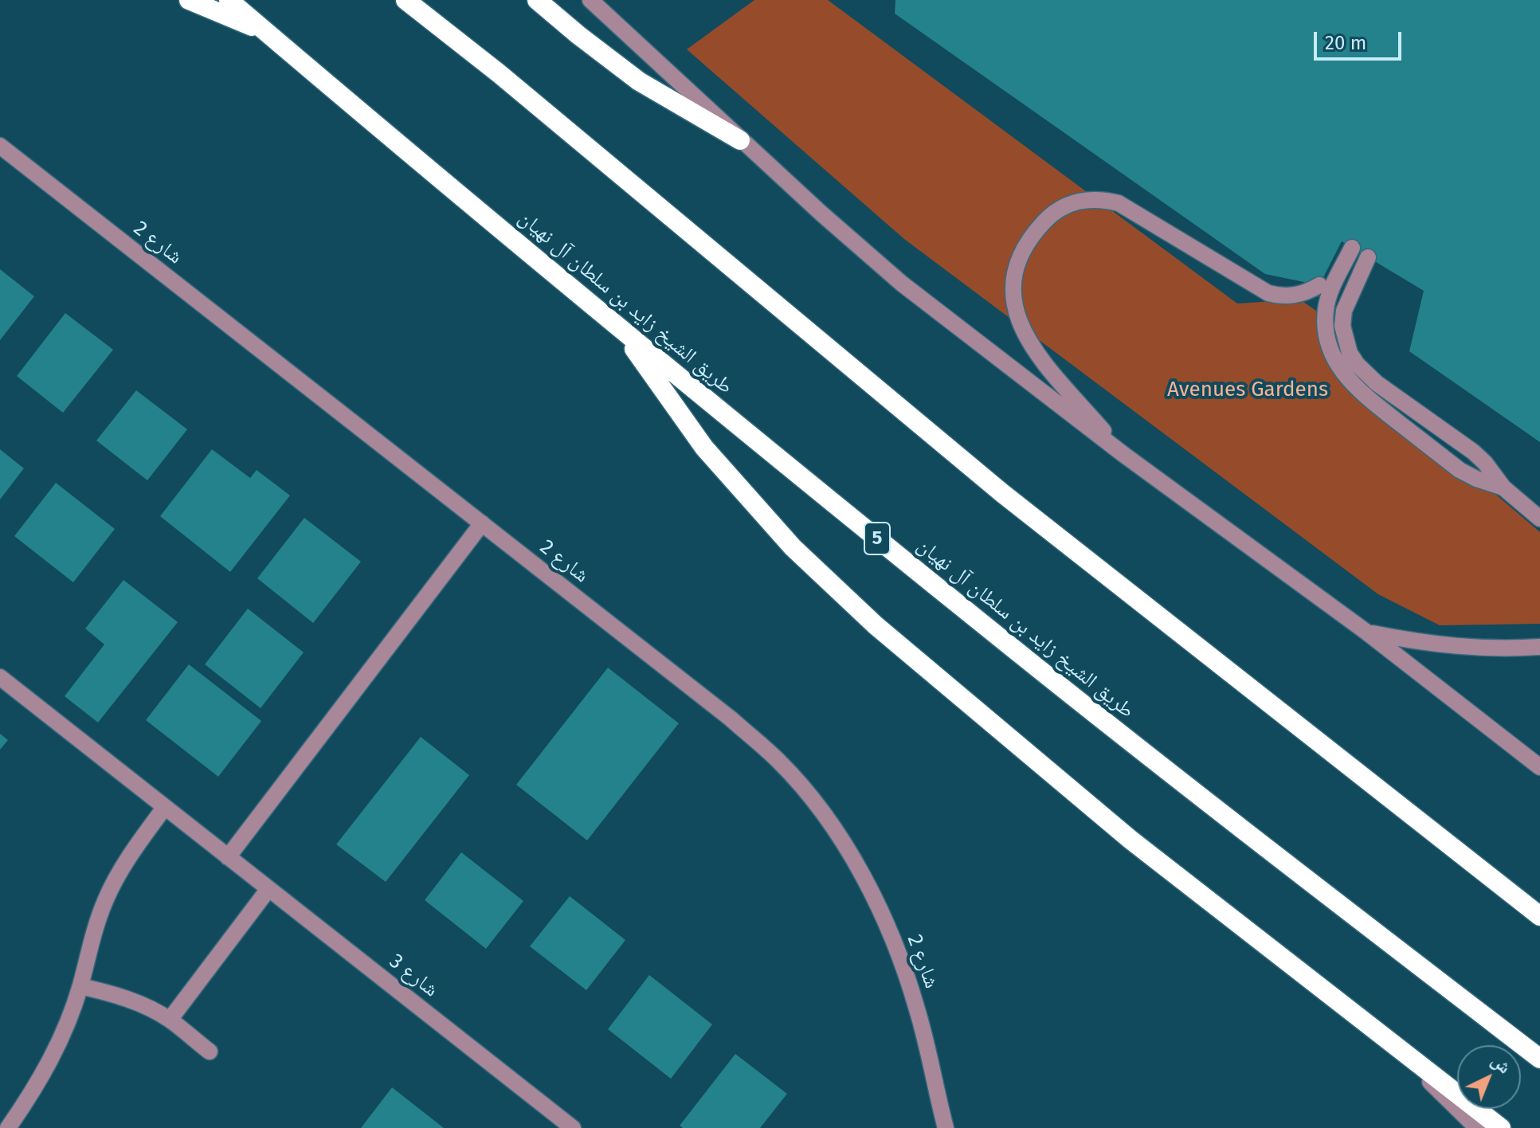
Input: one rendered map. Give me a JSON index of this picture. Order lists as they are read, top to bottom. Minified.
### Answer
{"streets":{"highway":["طريق الشيخ زايد بن سلطان آل نهيان","5"],"street":["شارع 2","شارع 3"]},"parks":["Avenues Gardens"],"scale_bar":"20 m","north":"top right"}
